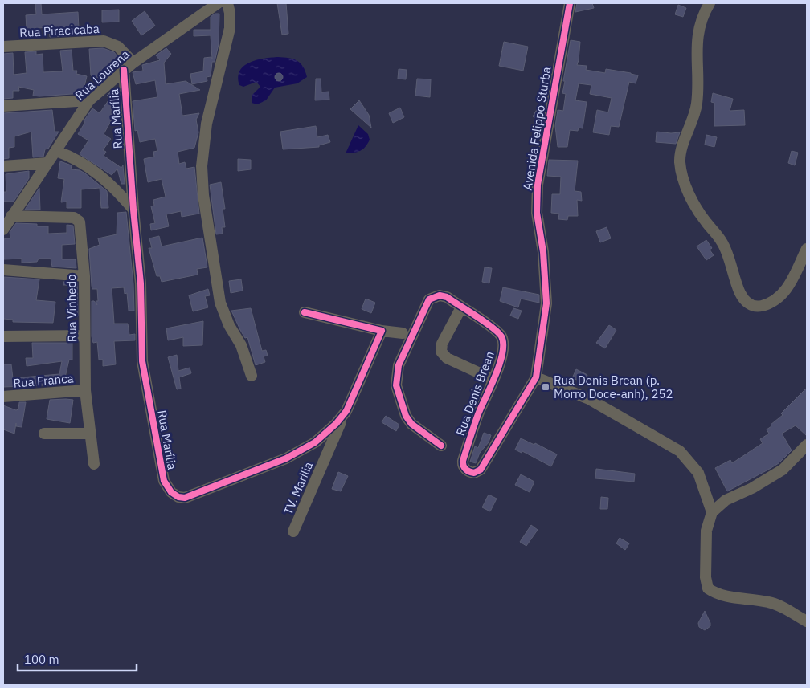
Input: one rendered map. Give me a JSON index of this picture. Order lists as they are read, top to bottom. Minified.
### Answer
{"streets":{"street":["Rua Piracicaba","Rua Lourena","Rua Marília","Avenida Felippo Sturba","Rua Vinhedo","Rua Franca","Rua Denis Brean","TV. Marilia"]},"crossings":[["Rua Piracicaba","Rua Lourena"],["Rua Lourena","Rua Marília"],["Rua Lourena","Rua Vinhedo"],["Rua Marília","TV. Marilia"],["Avenida Felippo Sturba","Rua Denis Brean"],["Rua Vinhedo","Rua Franca"]],"places":{"transit":["Rua Denis Brean (p. Morro Doce-anh), 252"]},"scale_bar":"100 m"}
